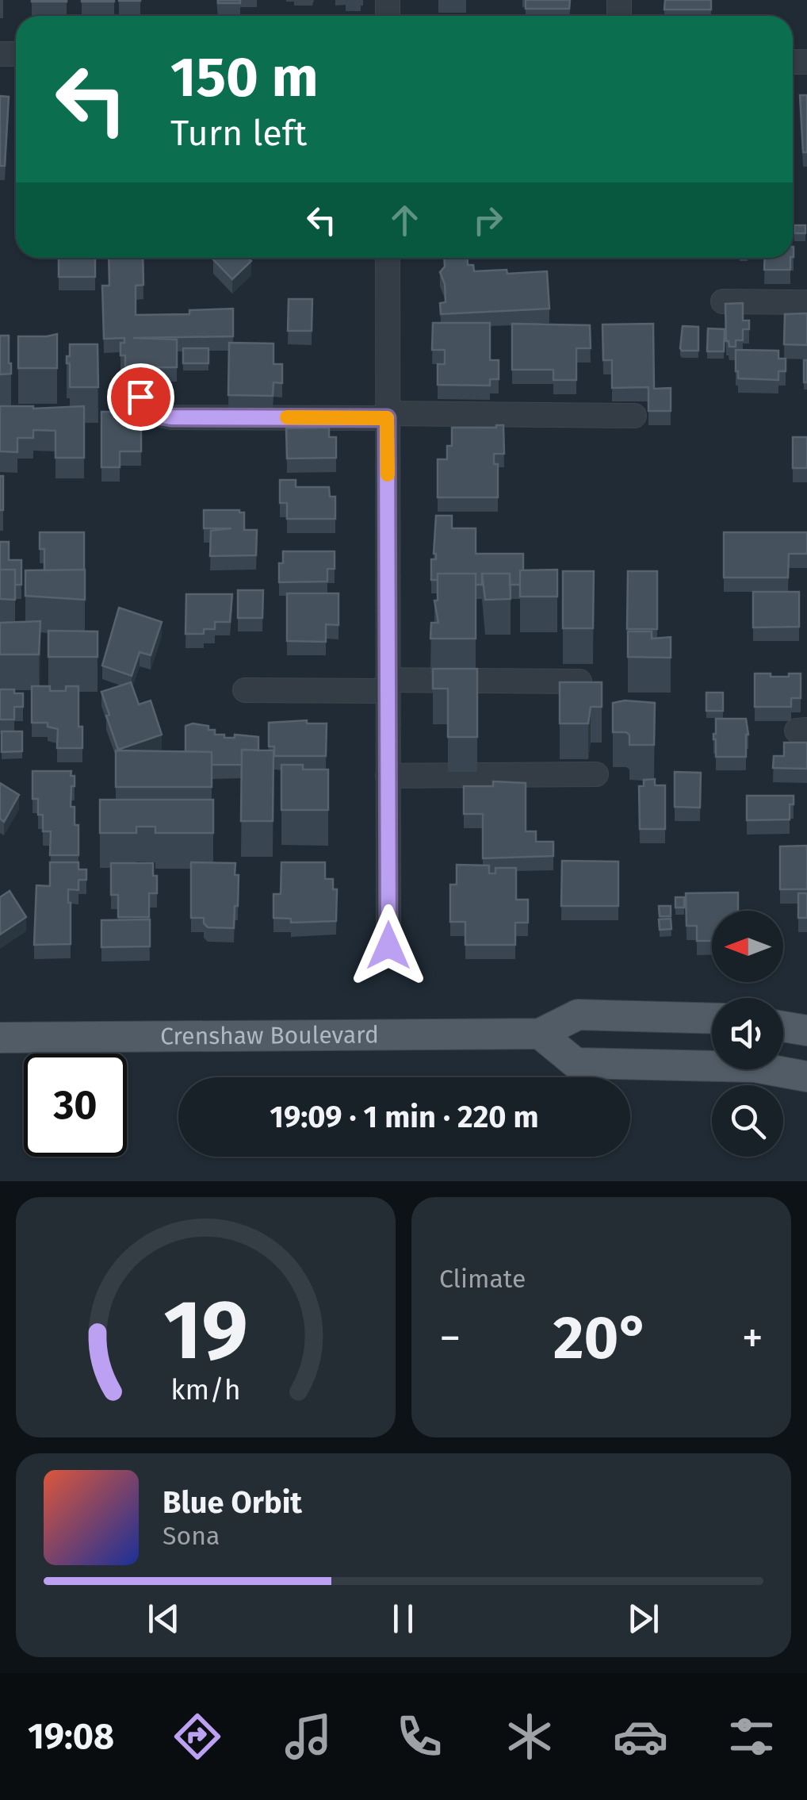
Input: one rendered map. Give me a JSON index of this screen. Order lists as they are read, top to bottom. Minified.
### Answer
{"streets":{"main road":["Crenshaw Boulevard"]},"north":"left","page":{"turn":["150 m","Turn left"],"limit":"30","trip":"19:09 · 1 min · 220 m","tile":"Climate","heat":["−","20°","+"],"song":["Blue Orbit","Sona"],"tabs":"19:08","gauge":["19","km/h"]}}
